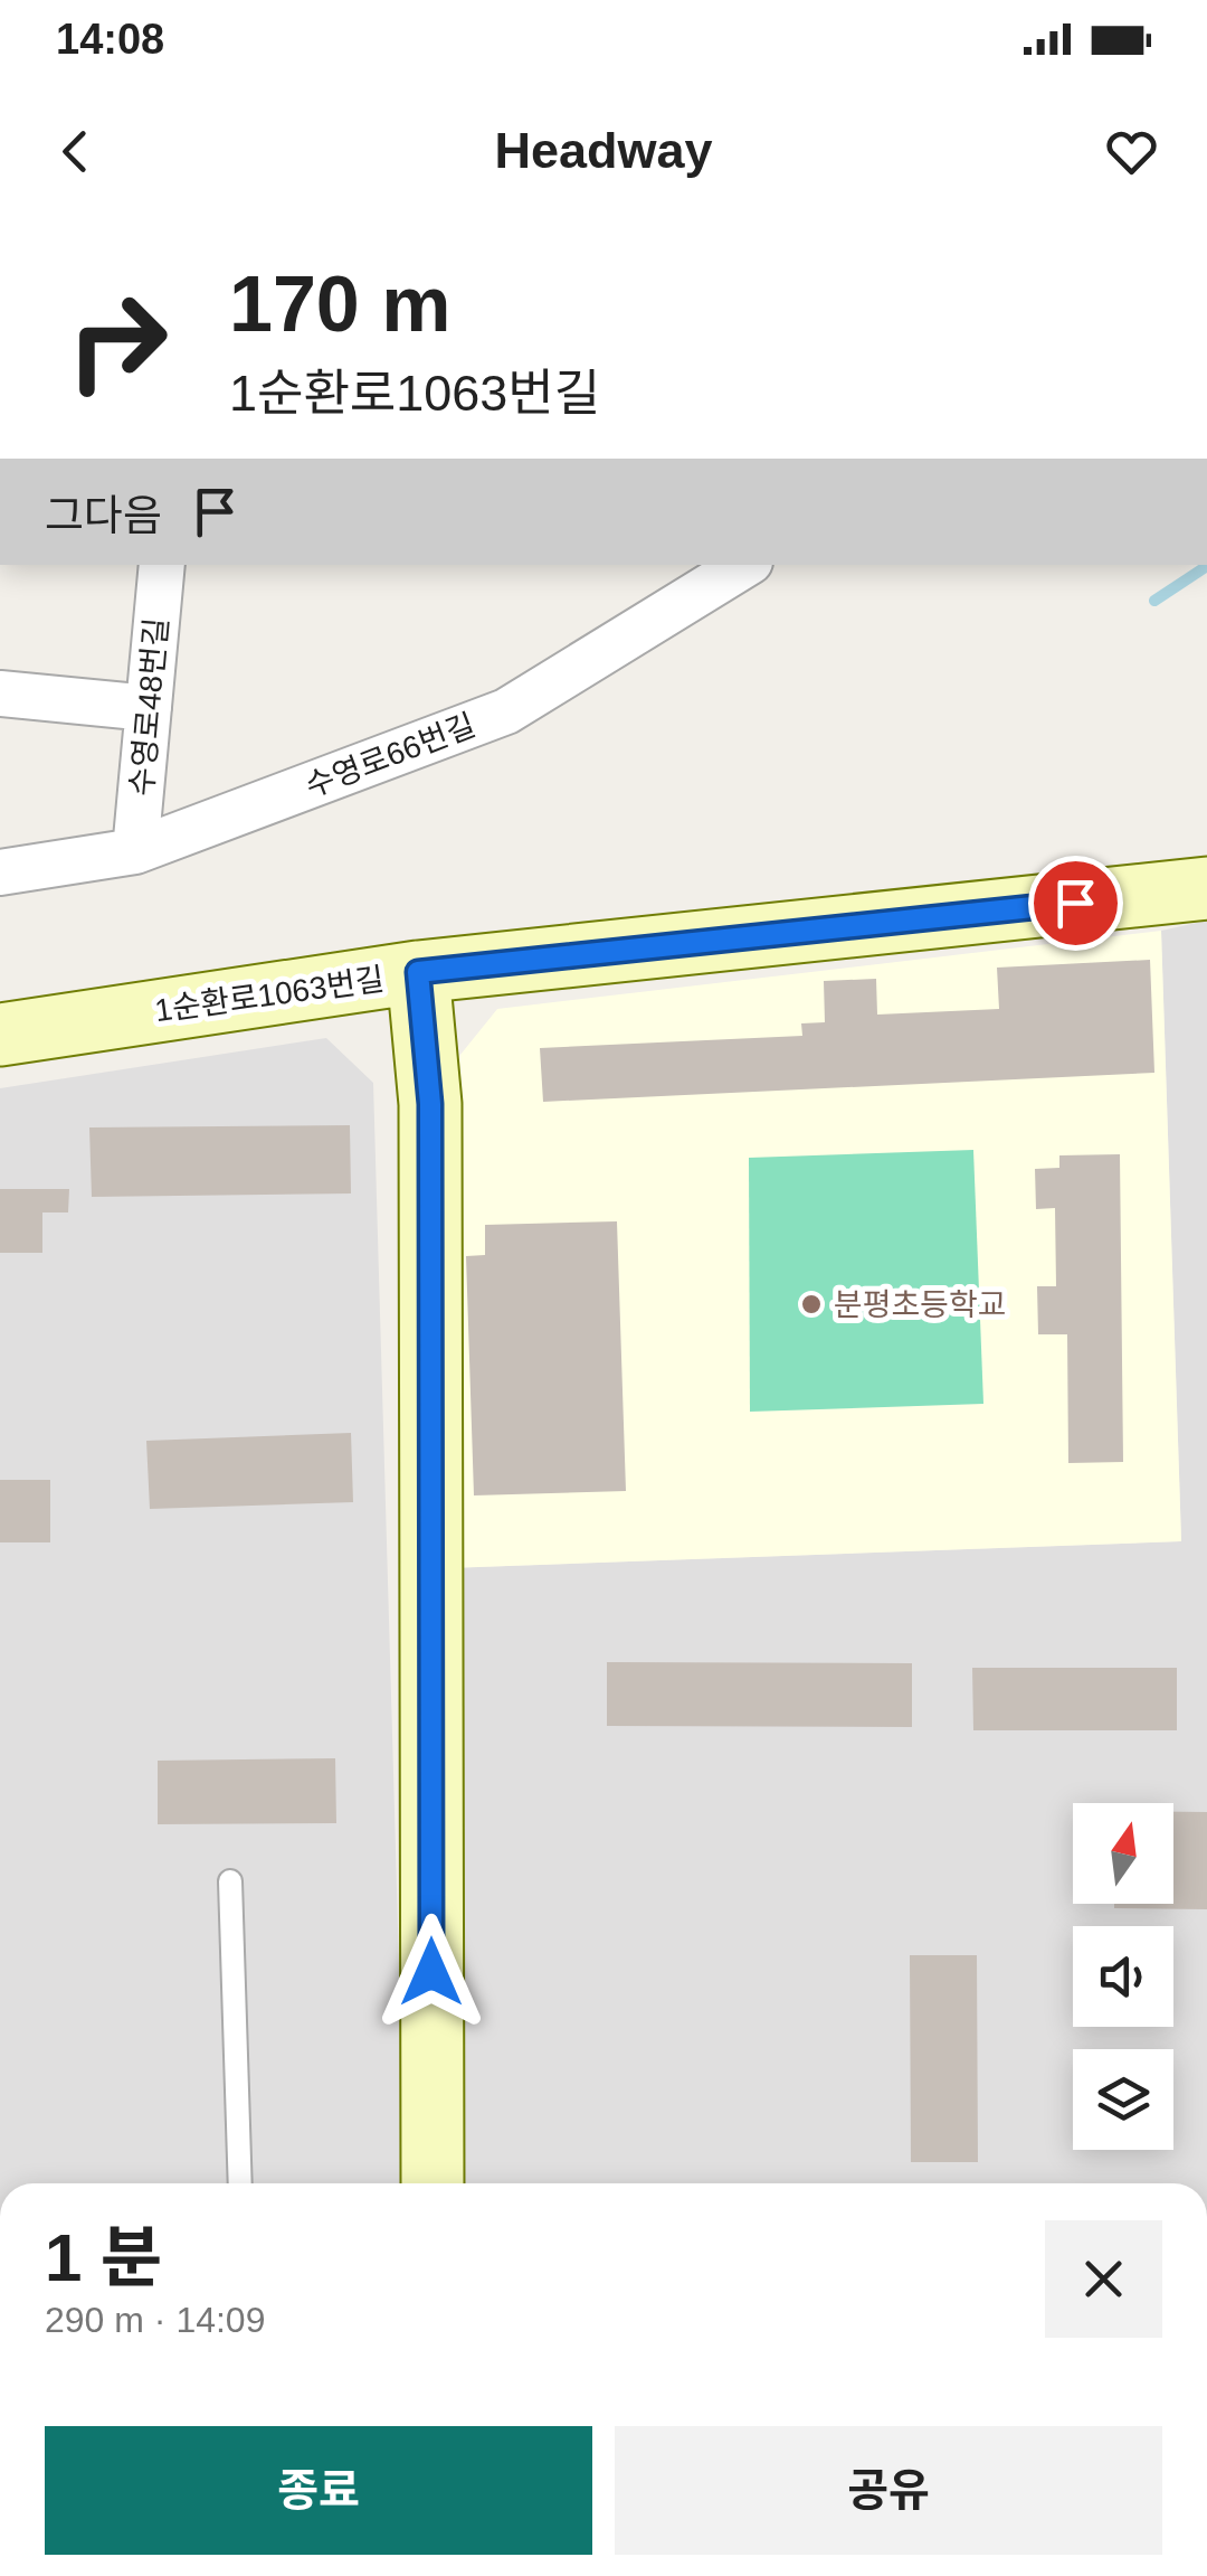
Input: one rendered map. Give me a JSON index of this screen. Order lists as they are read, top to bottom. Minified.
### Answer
{"streets":{"street":["수영로48번길","수영로66번길","1순환로1063번길"]},"crossings":[["수영로48번길","수영로66번길"]],"places":["분평초등학교"],"north":"top","page":{"status":"14:08","header":"Headway","turn":["170 m","1순환로1063번길"],"then":"그다음","heading":["1 분","290 m · 14:09"],"buttons":["종료","공유"]}}
